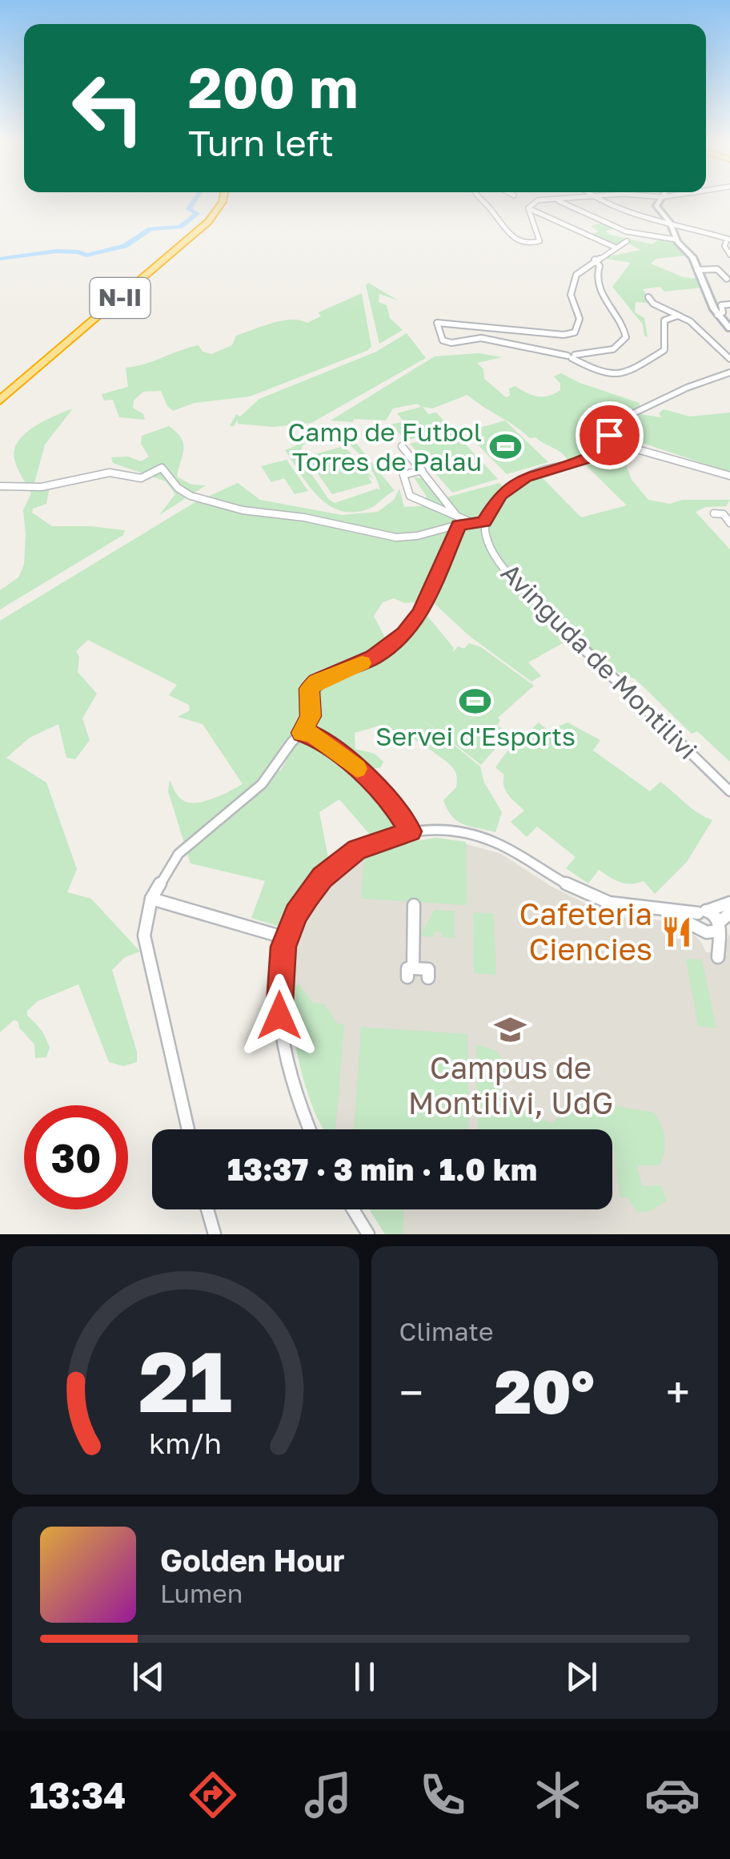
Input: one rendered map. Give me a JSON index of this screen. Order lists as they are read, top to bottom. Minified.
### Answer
{"streets":{"highway":["N-II"],"street":["Avinguda de Montilivi"]},"places":{"sports":["Camp de Futbol Torres de Palau","Servei d'Esports"],"restaurant":["Cafeteria Ciencies"],"school or university":["Campus de Montilivi, UdG"]},"page":{"turn":["200 m","Turn left"],"limit":"30","trip":"13:37 · 3 min · 1.0 km","tile":"Climate","heat":["−","20°","+"],"song":["Golden Hour","Lumen"],"tabs":"13:34","gauge":["21","km/h"]}}
